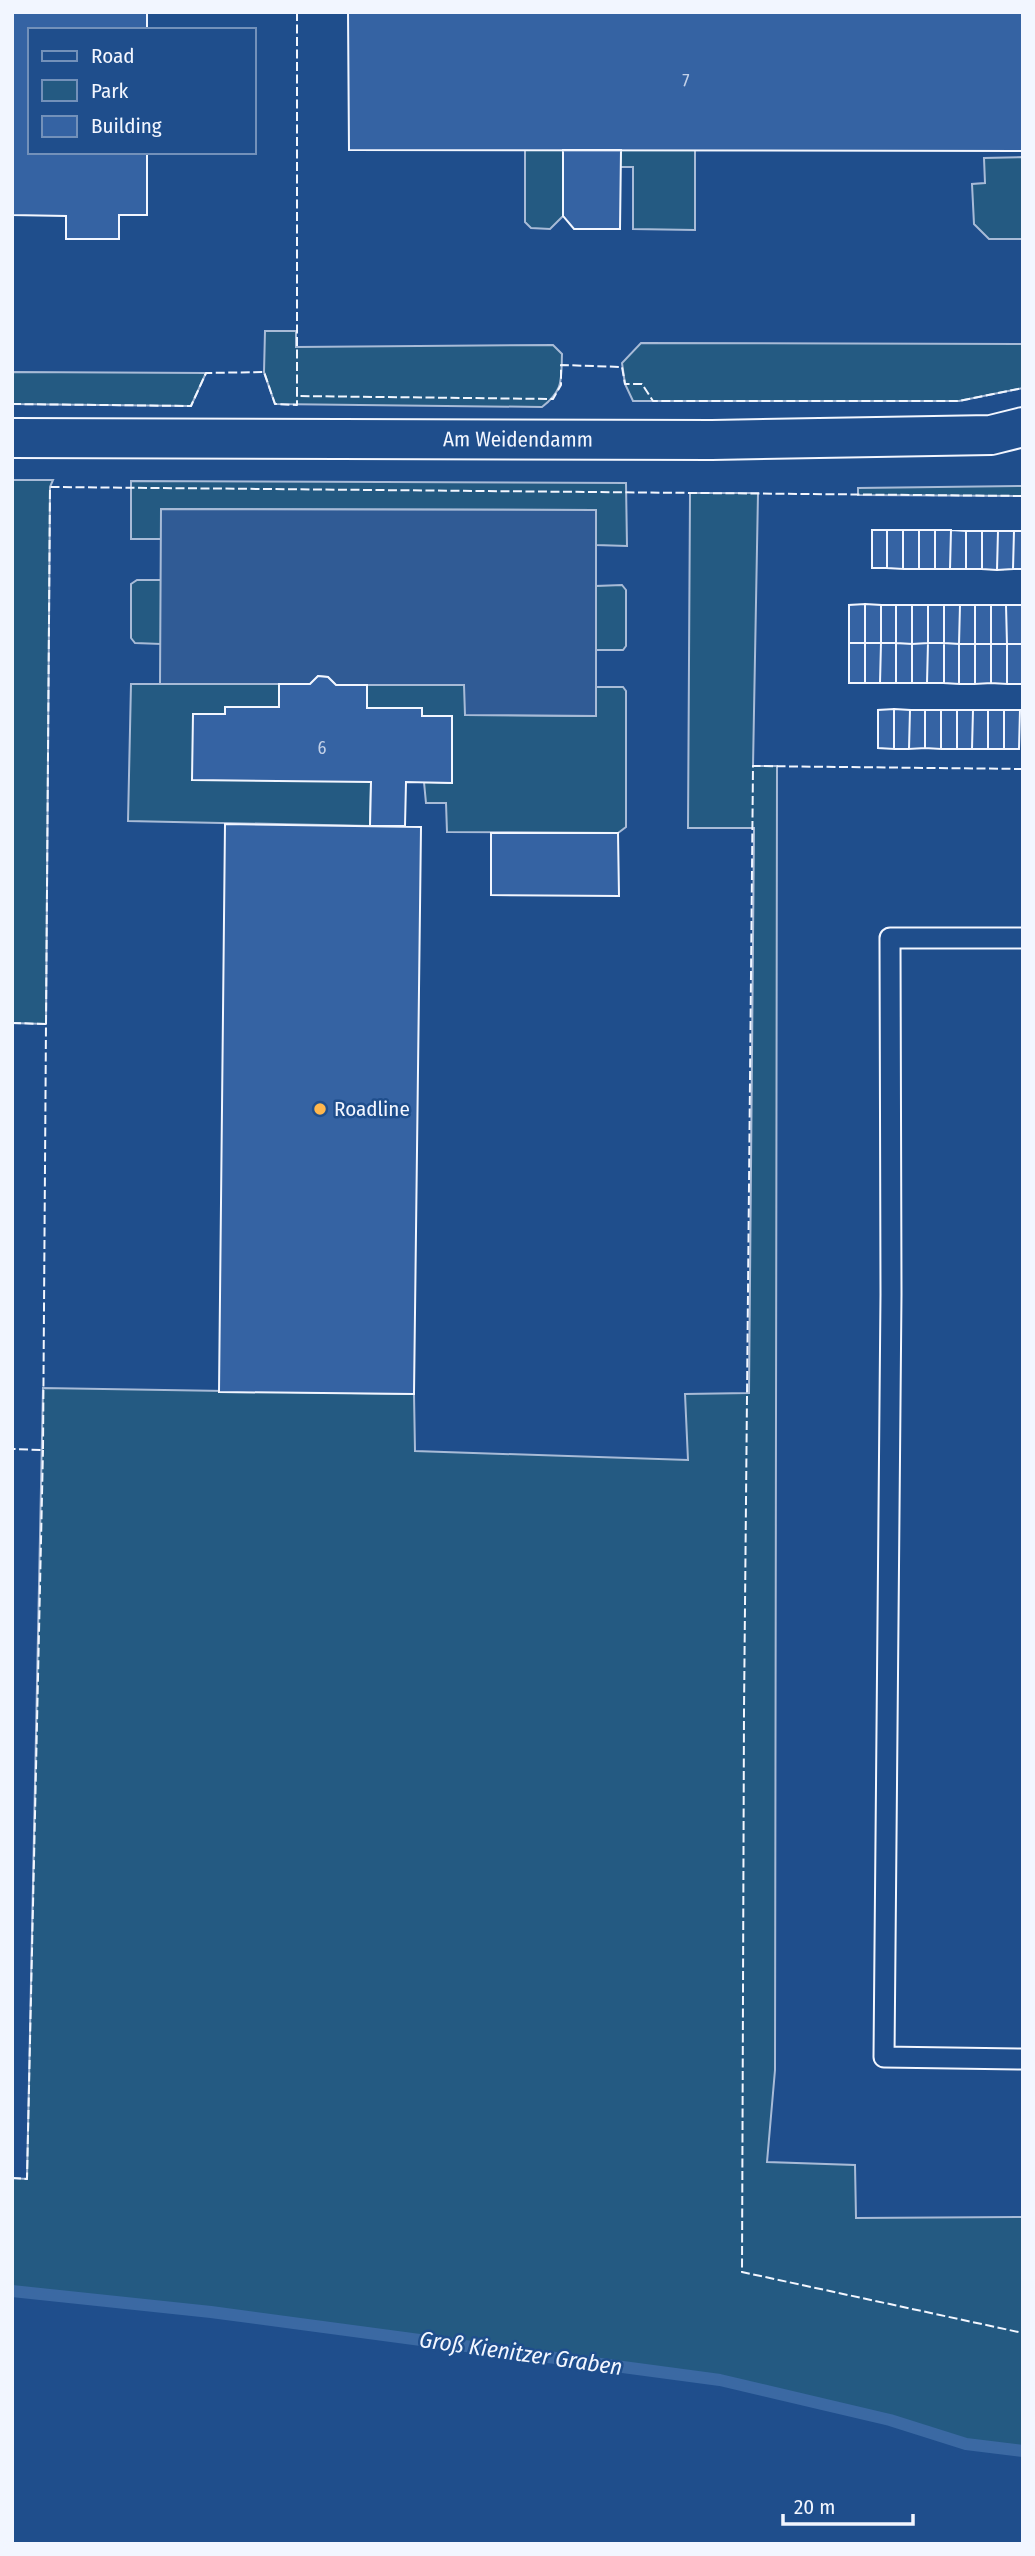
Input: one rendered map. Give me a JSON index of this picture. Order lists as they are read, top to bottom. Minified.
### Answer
{"streets":{"street":["Am Weidendamm"]},"water":["Groß Kienitzer Graben"],"places":["Roadline"],"house_numbers":["7","6"],"legend":["Road","Park","Building"],"scale_bar":"20 m"}
